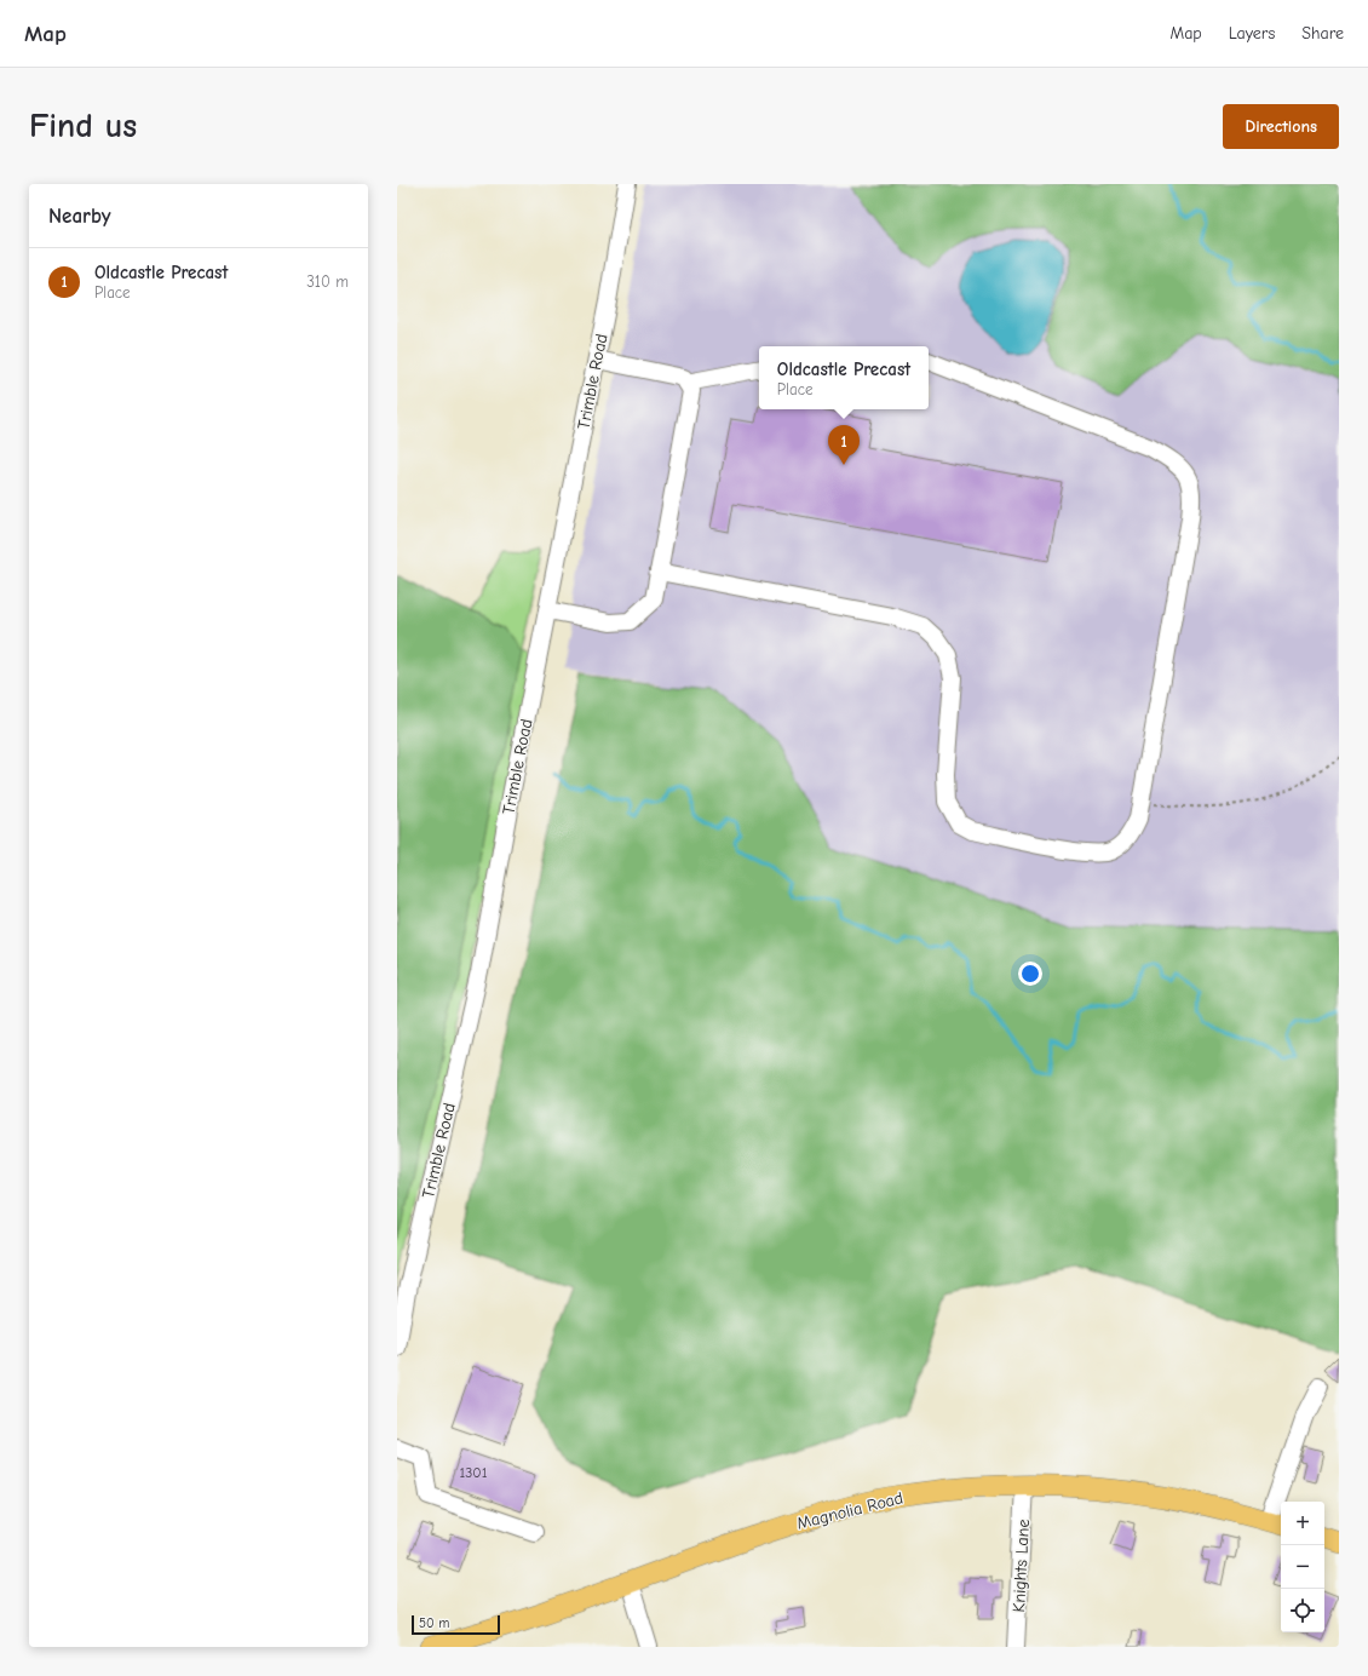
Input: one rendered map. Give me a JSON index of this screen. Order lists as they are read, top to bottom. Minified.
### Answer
{"streets":{"main road":["Magnolia Road"],"street":["Trimble Road","Knights Lane"]},"crossings":[["Magnolia Road","Knights Lane"]],"house_numbers":["1301"],"scale_bar":"50 m","page":{"header":"Map","nav":["Map","Layers","Share"],"buttons":"Directions","title":"Find us","heading":"Nearby","list":[{"mark":"1","name":"Oldcastle Precast","note":"Place","value":"310 m"}],"popup":["Oldcastle Precast","Place"],"pins":"1","map_buttons":["+","−"],"scale":"50 m"}}
